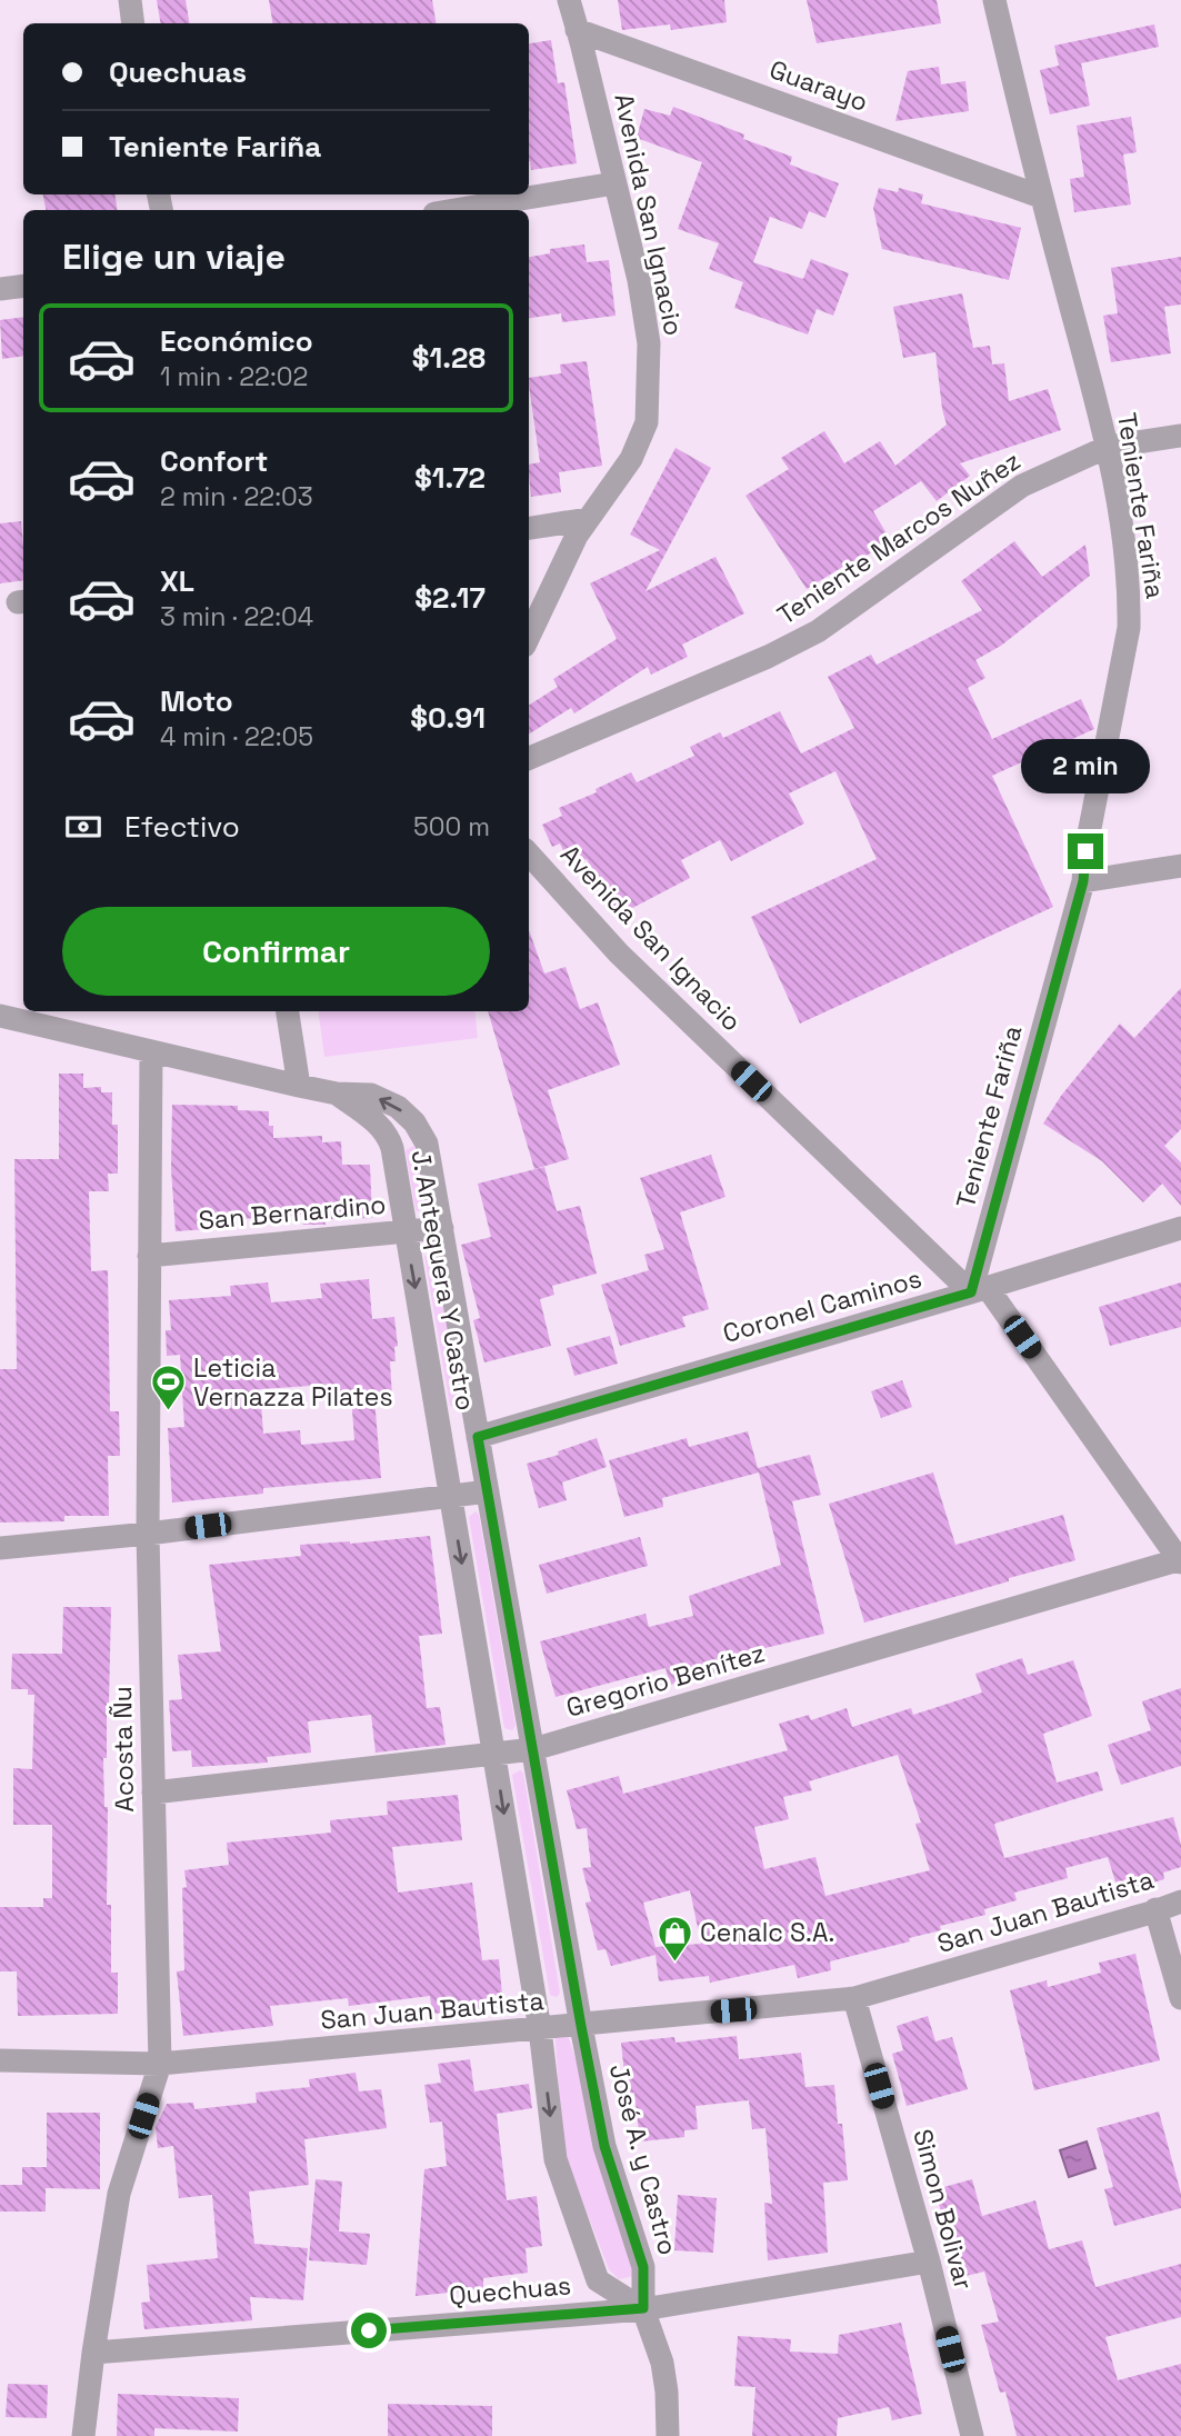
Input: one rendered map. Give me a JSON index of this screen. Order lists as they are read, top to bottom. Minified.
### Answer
{"streets":{"street":["Guarayo","Avenida San Ignacio","Teniente Fariña","Teniente Marcos Nuñez","San Bernardino","J. Antequera Y Castro","Coronel Caminos","Gregorio Benítez","Acosta Ñu","San Juan Bautista","José A. y Castro","Simon Bolivar","Quechuas"]},"crossings":[["Guarayo","Avenida San Ignacio"],["Guarayo","Teniente Fariña"],["Avenida San Ignacio","Teniente Fariña"],["Avenida San Ignacio","Coronel Caminos"],["Avenida San Ignacio","Gregorio Benítez"],["Teniente Fariña","Teniente Marcos Nuñez"],["Teniente Fariña","Coronel Caminos"],["San Bernardino","J. Antequera Y Castro"],["San Bernardino","Acosta Ñu"],["J. Antequera Y Castro","Coronel Caminos"],["J. Antequera Y Castro","Gregorio Benítez"],["J. Antequera Y Castro","Acosta Ñu"],["J. Antequera Y Castro","San Juan Bautista"],["J. Antequera Y Castro","José A. y Castro"],["J. Antequera Y Castro","Quechuas"],["Gregorio Benítez","Acosta Ñu"],["Acosta Ñu","San Juan Bautista"],["Acosta Ñu","Quechuas"],["San Juan Bautista","José A. y Castro"],["San Juan Bautista","Simon Bolivar"],["José A. y Castro","Quechuas"],["Simon Bolivar","Quechuas"]],"places":{"sports":["Leticia Vernazza Pilates"],"shop":["Cenalc S.A."]},"page":{"banner":["Quechuas","Teniente Fariña"],"heading":"Elige un viaje","list":[{"name":"Económico","note":"1 min · 22:02","value":"$1.28"},{"name":"Confort","note":"2 min · 22:03","value":"$1.72"},{"name":"XL","note":"3 min · 22:04","value":"$2.17"},{"name":"Moto","note":"4 min · 22:05","value":"$0.91"}],"bubble":"2 min","pay":["Efectivo","500 m"],"buttons":"Confirmar"}}
